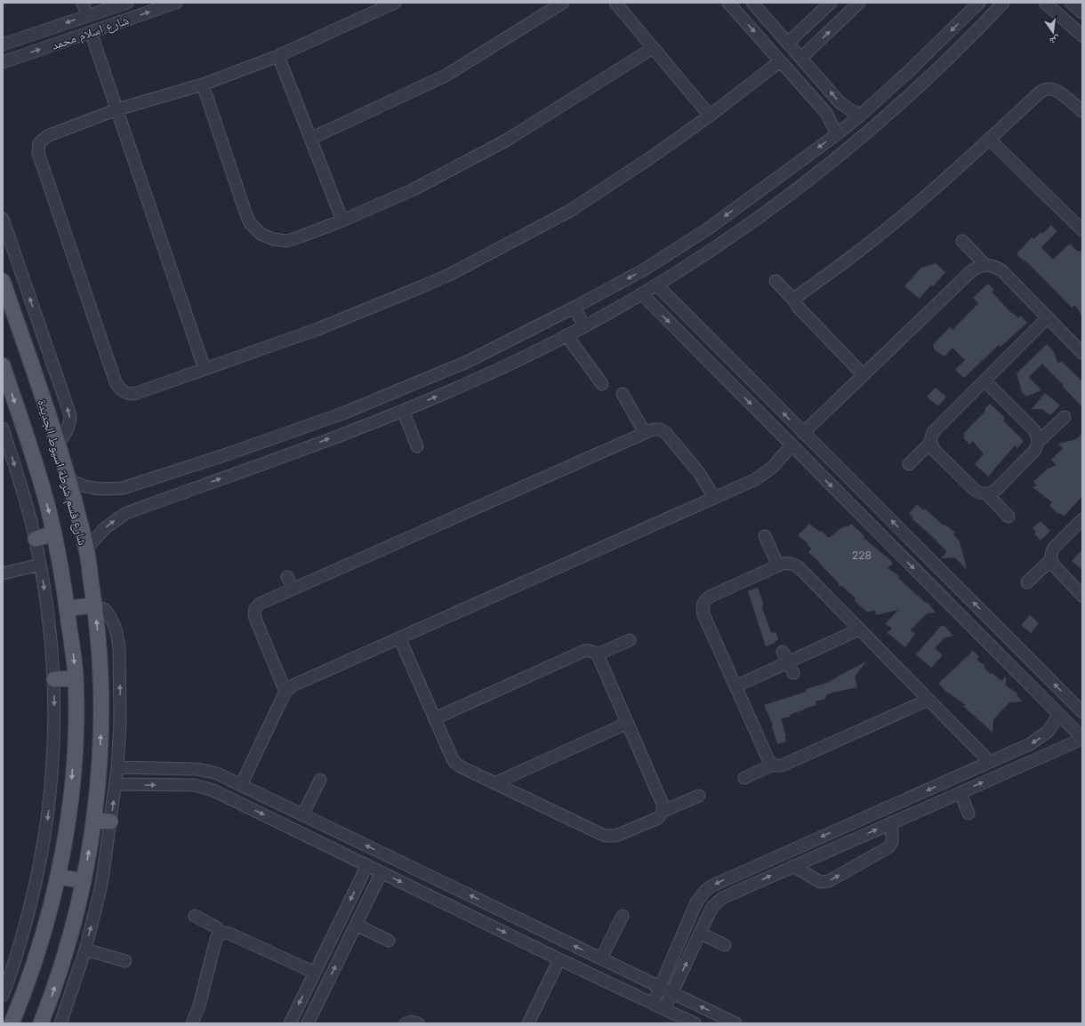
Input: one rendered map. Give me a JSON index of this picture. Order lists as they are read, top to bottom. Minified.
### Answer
{"streets":{"main road":["شارع قسم شرطة اسيوط الجديدة"],"street":["شارع اسلام محمد"]},"house_numbers":["228"],"north":"bottom"}
